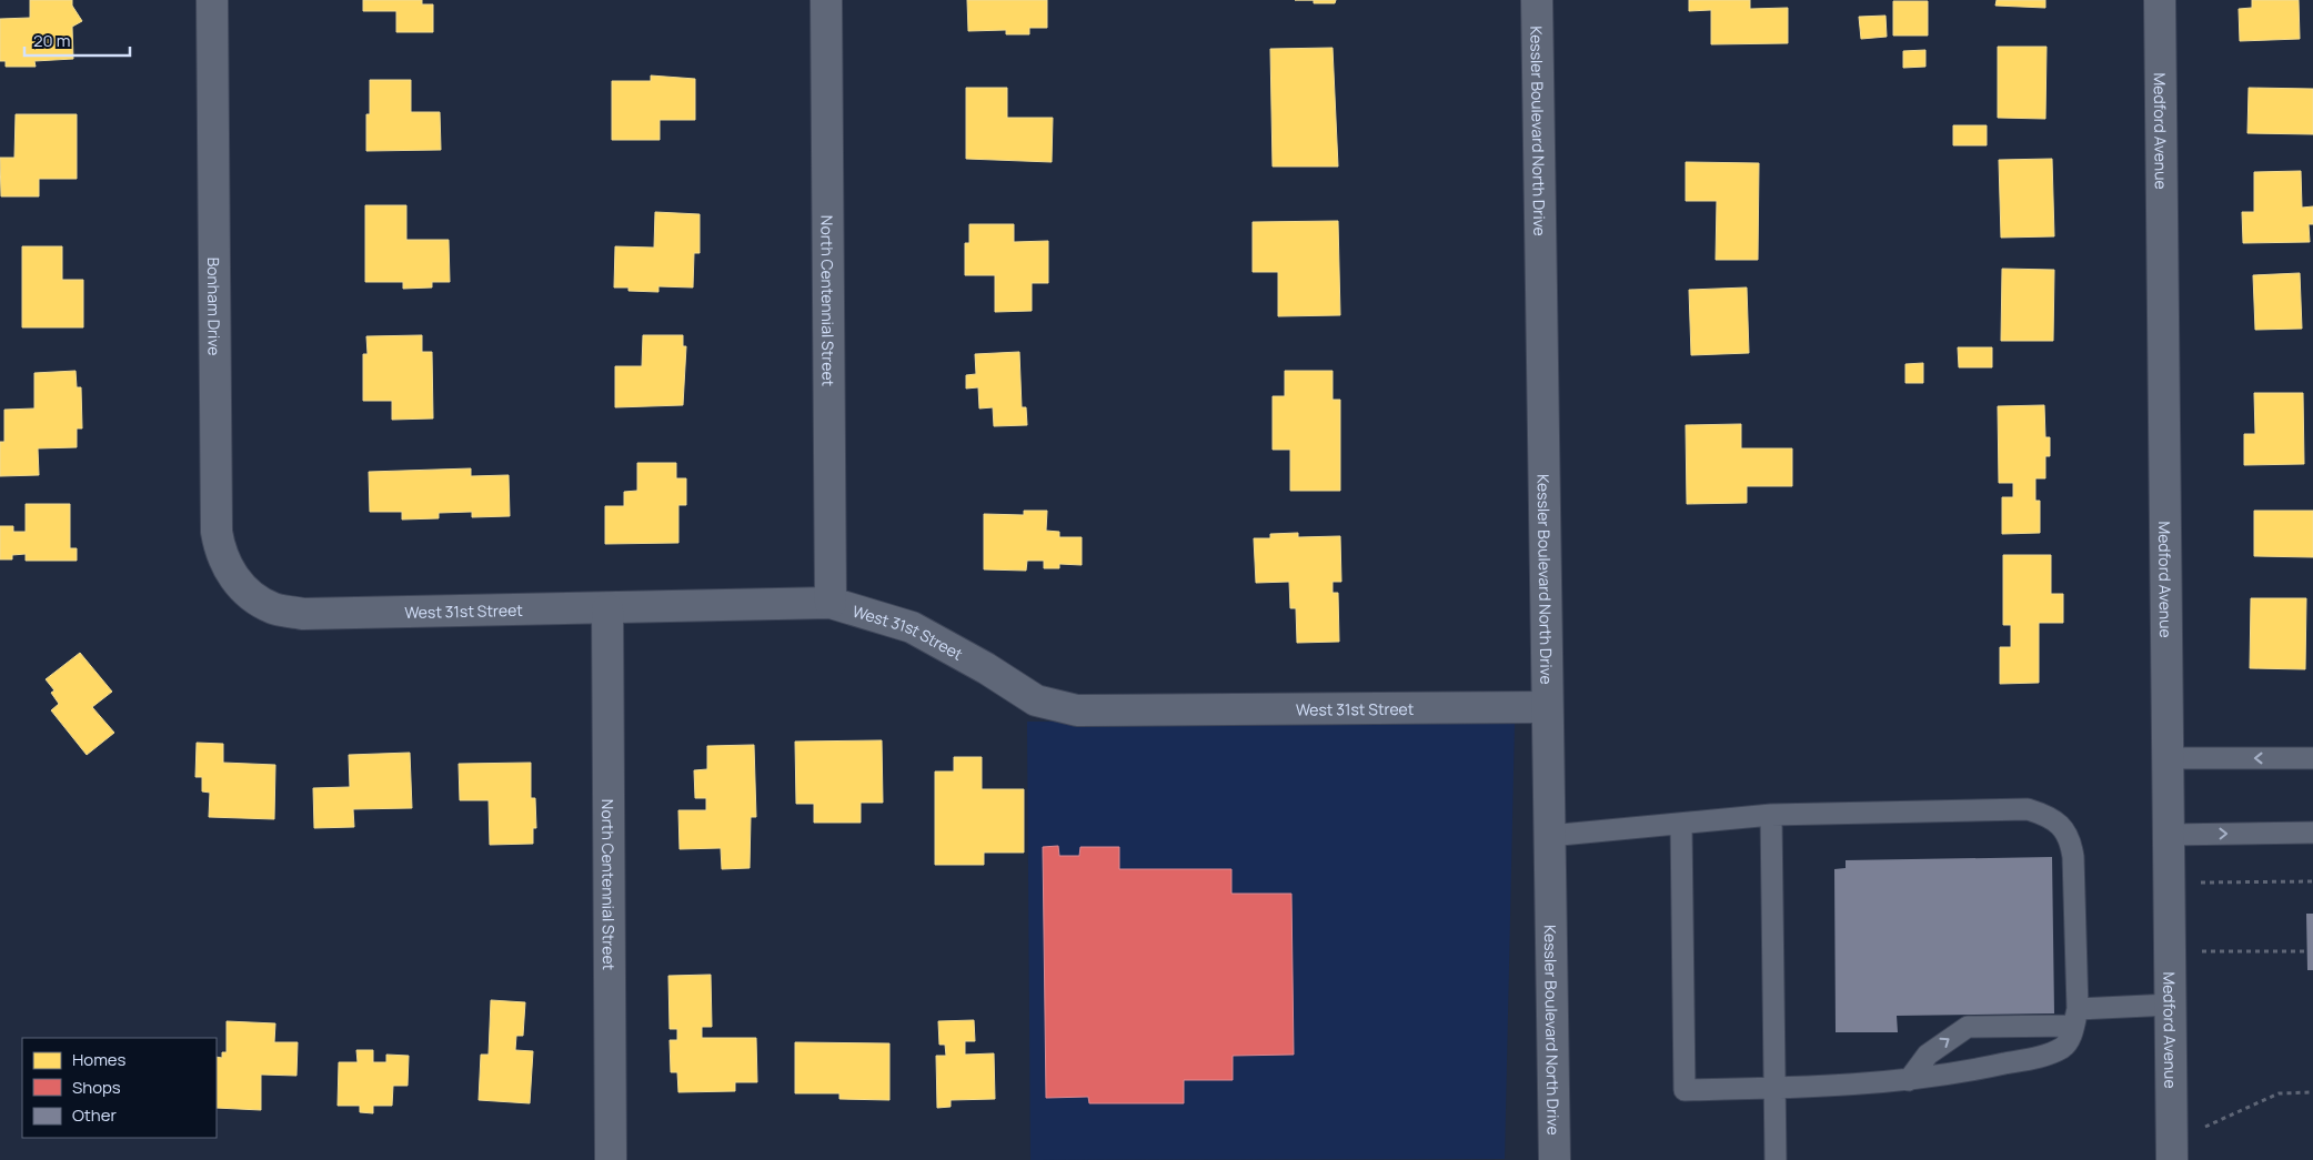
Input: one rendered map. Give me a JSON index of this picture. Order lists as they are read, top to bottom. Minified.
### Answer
{"streets":{"street":["Kessler Boulevard North Drive","Medford Avenue","North Centennial Street","Bonham Drive","West 31st Street"]},"crossings":[["Kessler Boulevard North Drive","West 31st Street"],["North Centennial Street","West 31st Street"],["Bonham Drive","West 31st Street"]],"legend":["Homes","Shops","Other"],"scale_bar":"20 m"}
